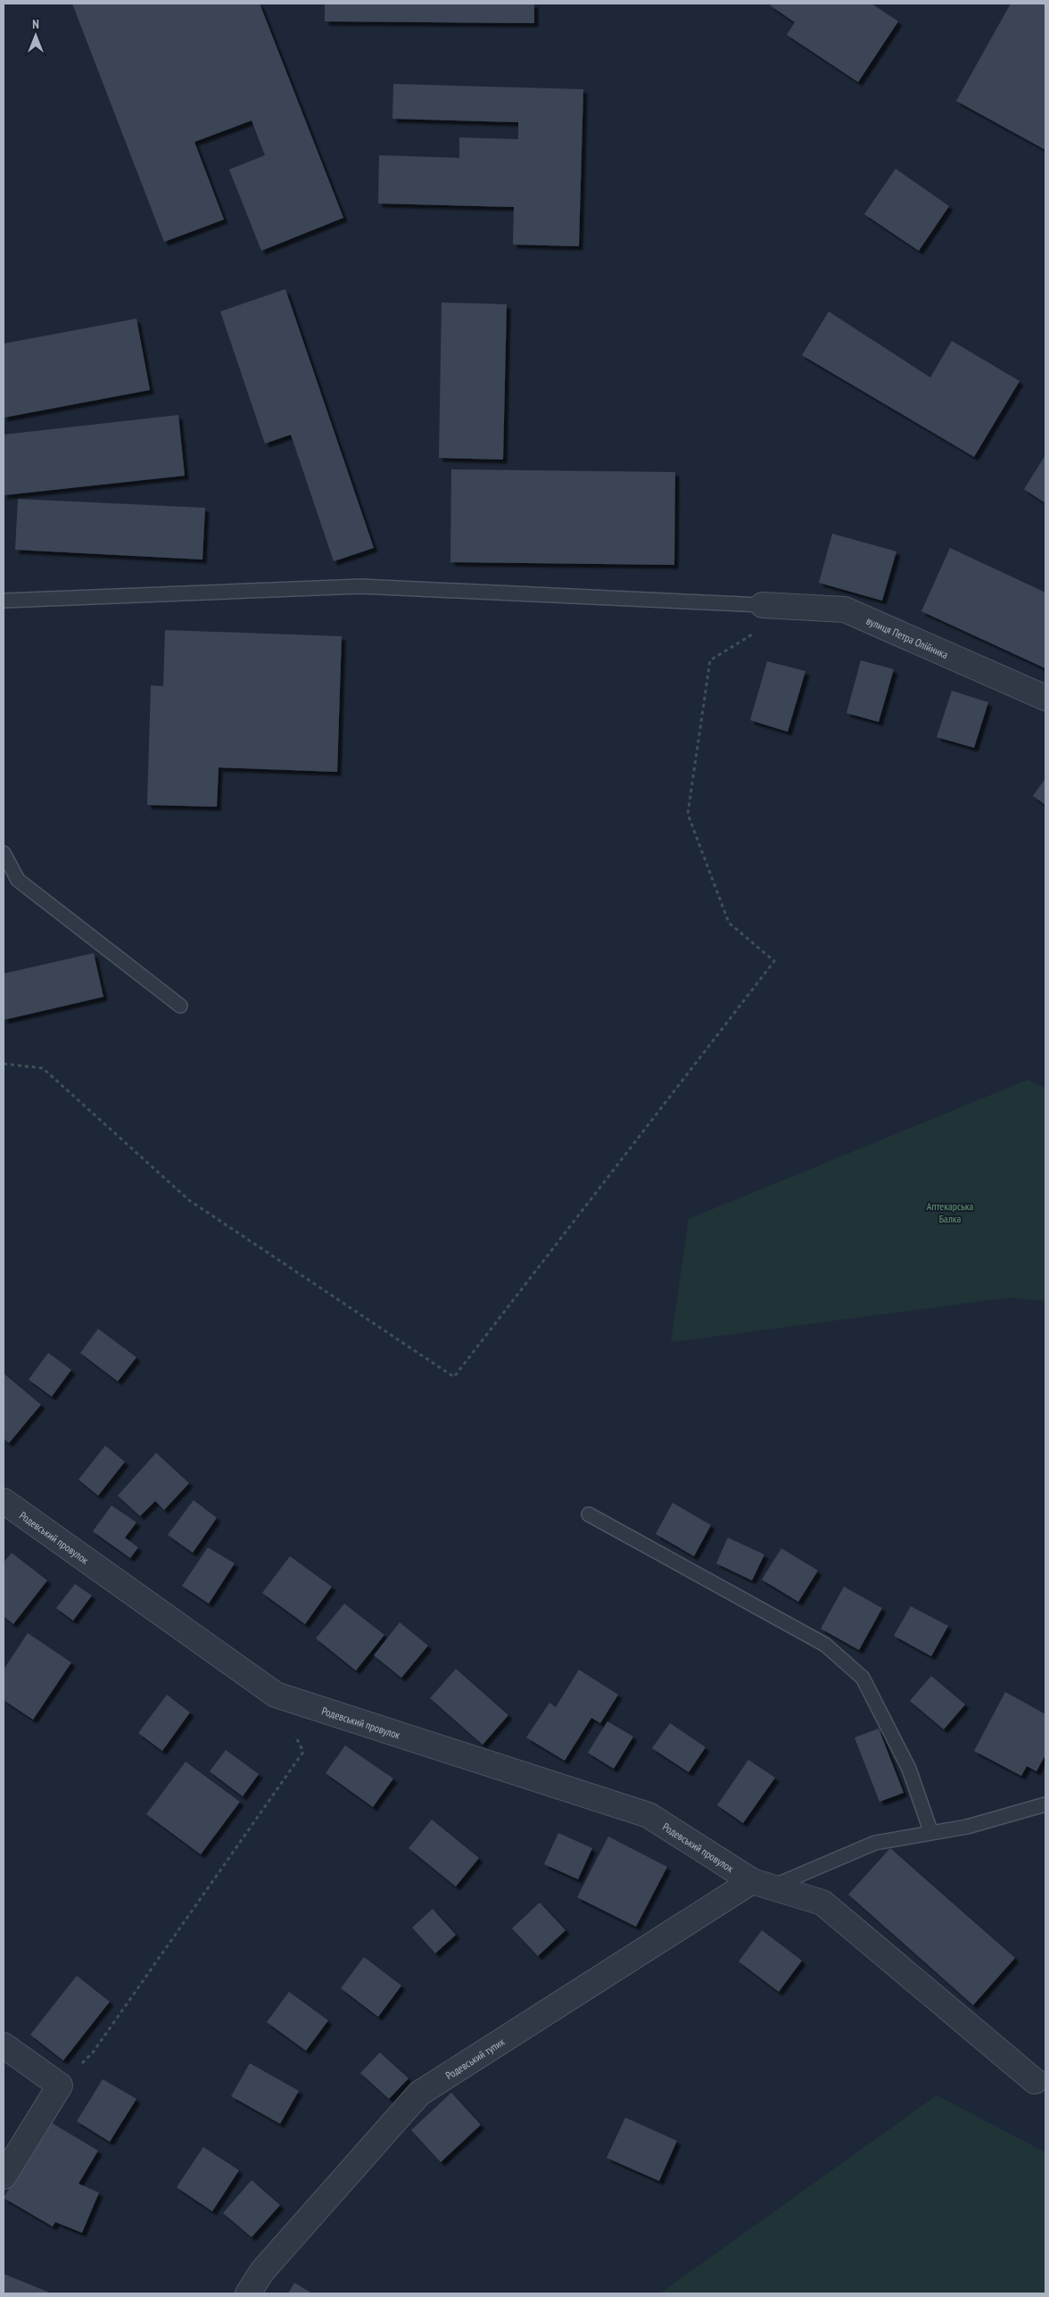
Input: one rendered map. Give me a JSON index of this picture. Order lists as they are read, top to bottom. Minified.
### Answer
{"streets":{"street":["вулиця Петра Олійника","Родевський провулок","Родевський тупик"]},"crossings":[["Родевський провулок","Родевський тупик"]],"parks":["Аптекарська Балка"],"north":"top"}
